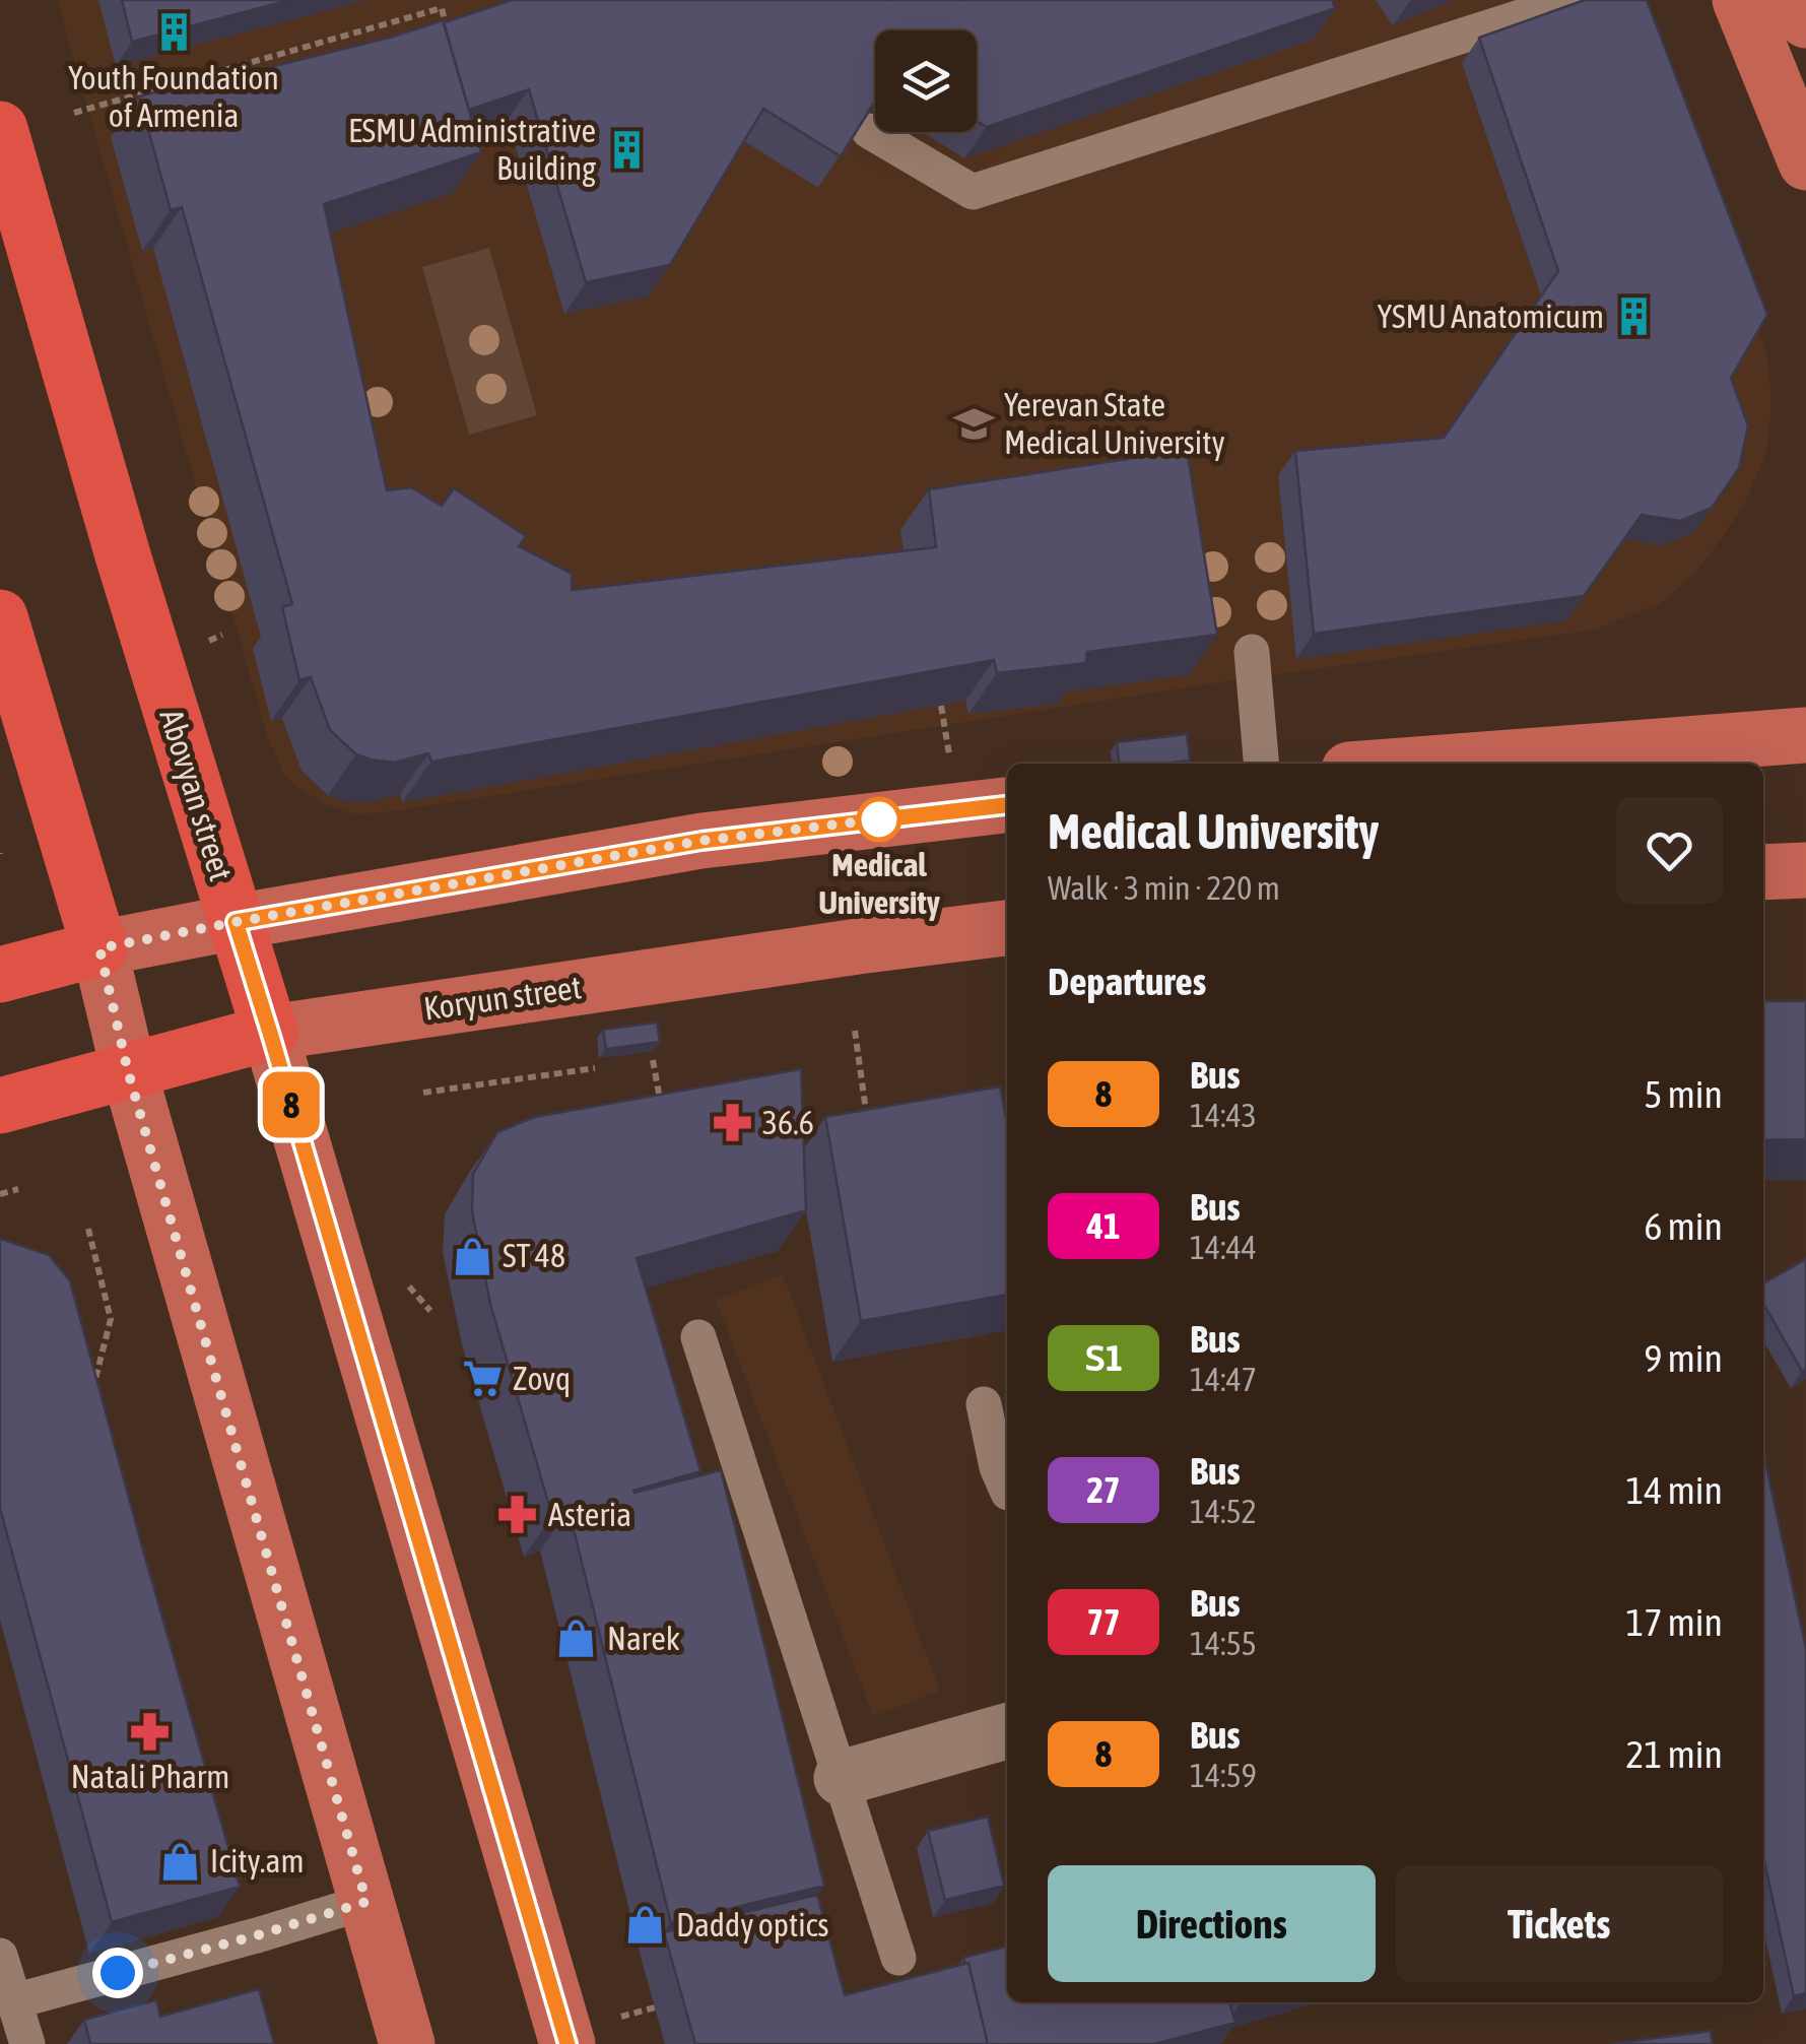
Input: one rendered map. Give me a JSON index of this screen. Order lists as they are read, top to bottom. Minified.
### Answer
{"streets":{"highway":["Abovyan street","Koryun street"]},"crossings":[["Abovyan street","Koryun street"]],"places":{"building":["Youth Foundation of Armenia","ESMU Administrative Building","YSMU Anatomicum"],"school or university":["Yerevan State Medical University"],"other":["Medical University"],"pharmacy":["36.6","Asteria","Natali Pharm"],"shop":["ST 48","Narek","Icity.am","Daddy optics"],"supermarket":["Zovq"]},"lines":["bus line 8"],"page":{"on_map":"8","heading":[["Medical University","Walk · 3 min · 220 m"],"Departures"],"list":[{"mark":"8","name":"Bus","note":"14:43","value":"5 min"},{"mark":"41","name":"Bus","note":"14:44","value":"6 min"},{"mark":"Տ1","name":"Bus","note":"14:47","value":"9 min"},{"mark":"27","name":"Bus","note":"14:52","value":"14 min"},{"mark":"77","name":"Bus","note":"14:55","value":"17 min"},{"mark":"8","name":"Bus","note":"14:59","value":"21 min"}],"buttons":["Directions","Tickets"]}}
